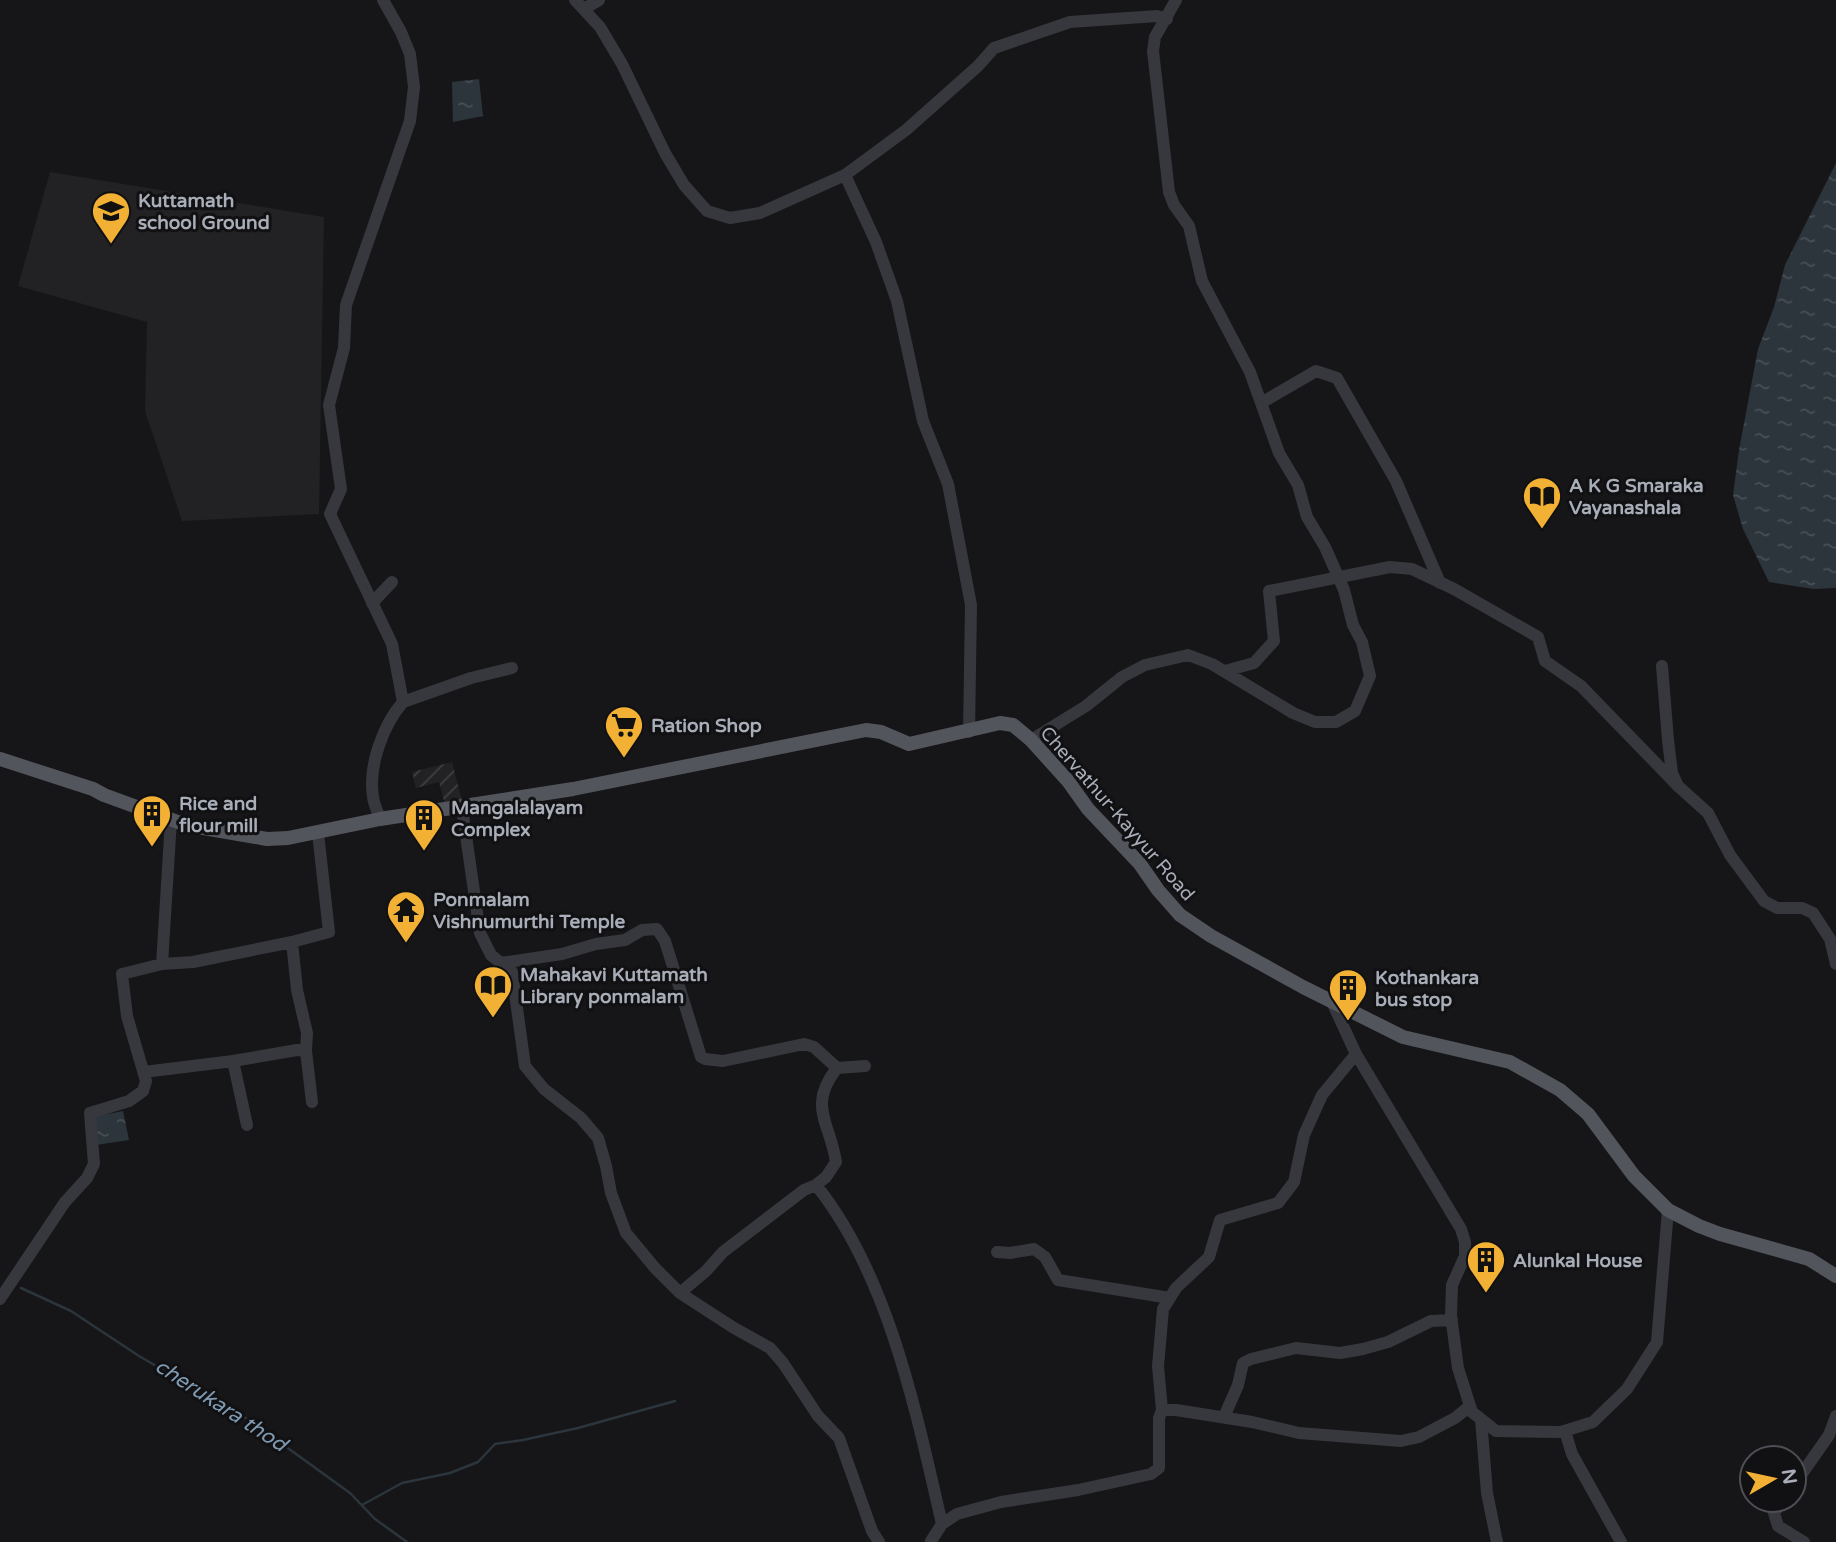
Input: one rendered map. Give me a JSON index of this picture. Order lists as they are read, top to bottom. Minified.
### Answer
{"streets":{"main road":["Chervathur-Kayyur Road"]},"water":["cherukara thod"],"places":{"school or university":["Kuttamath school Ground"],"library":["A K G Smaraka Vayanashala","Mahakavi Kuttamath Library ponmalam"],"supermarket":["Ration Shop"],"building":["Rice and flour mill","Mangalalayam Complex","Kothankara bus stop","Alunkal House"],"temple":["Ponmalam Vishnumurthi Temple"]},"north":"right"}
